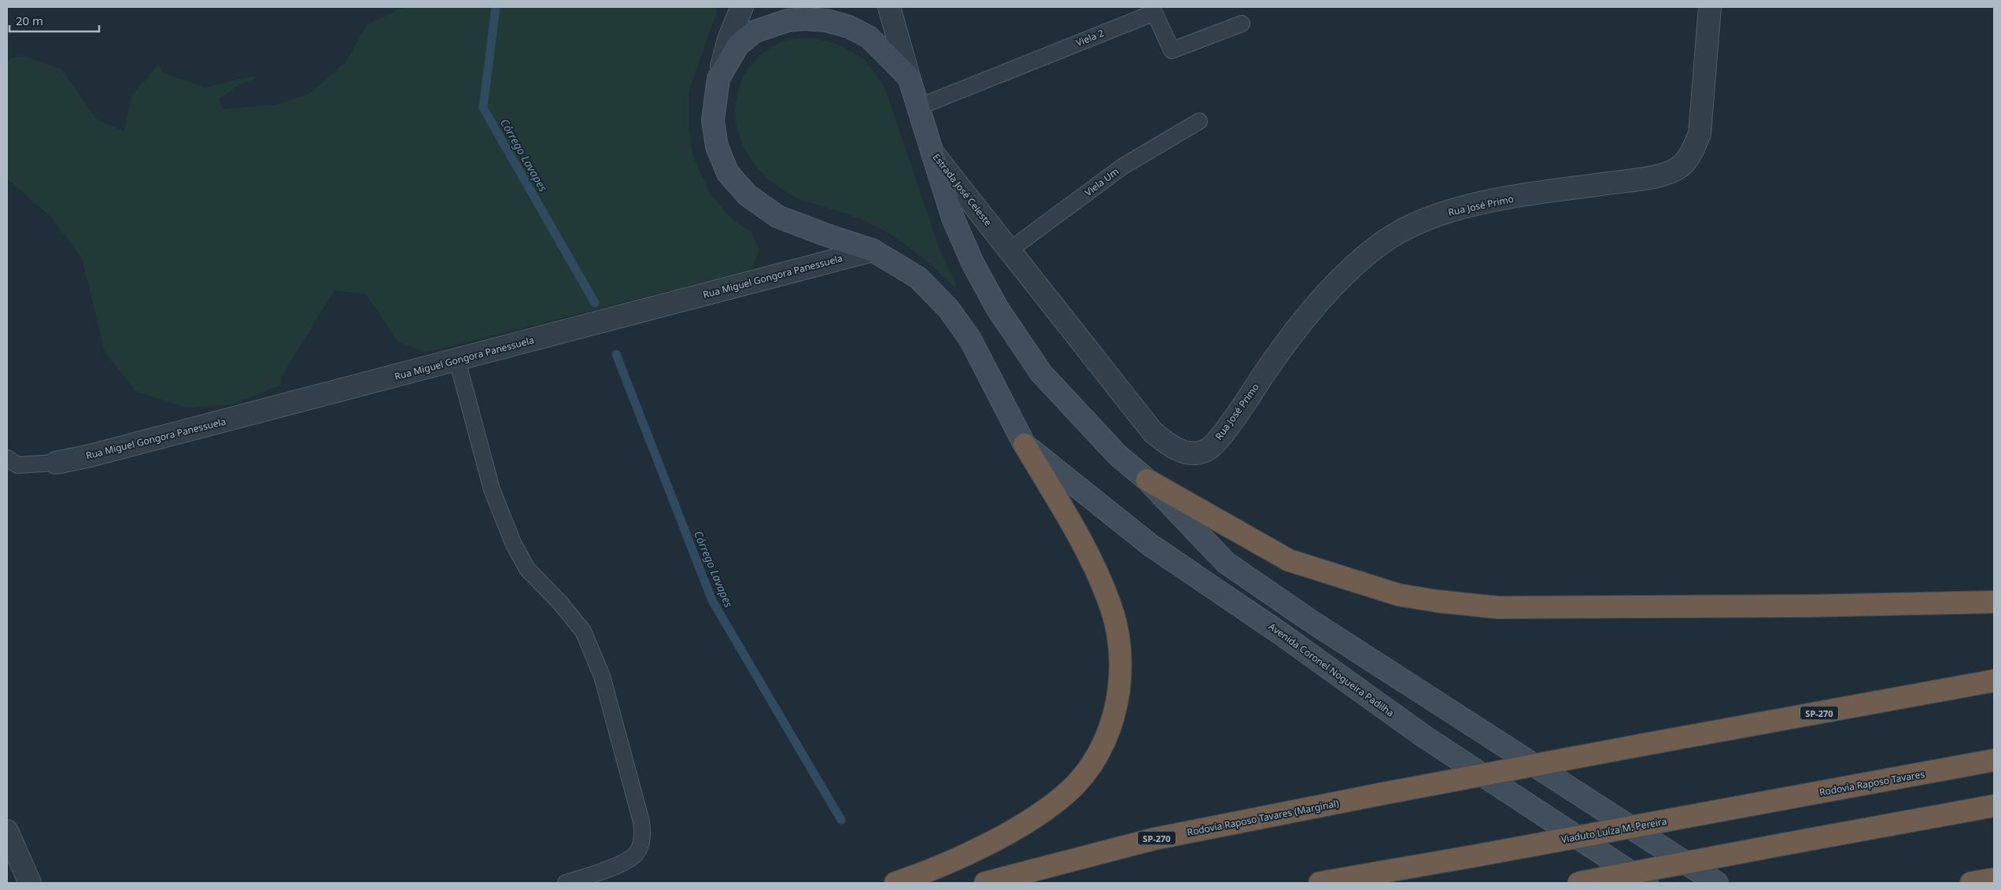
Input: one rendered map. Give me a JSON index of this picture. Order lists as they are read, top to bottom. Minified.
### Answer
{"streets":{"highway":["SP-270","Rodovia Raposo Tavares","Rodovia Raposo Tavares (Marginal)","Viaduto Luíza M. Pereira"],"main road":["Estrada José Celeste","Avenida Coronel Nogueira Padilha"],"street":["Rua José Primo","Rua Miguel Gongora Panessuela"],"lane":["Viela 2","Viela Um"]},"crossings":[["Viela Um","Estrada José Celeste"],["Estrada José Celeste","Rua José Primo"],["Rodovia Raposo Tavares","Viaduto Luíza M. Pereira"]],"water":["Córrego Lavapes"],"scale_bar":"20 m"}
